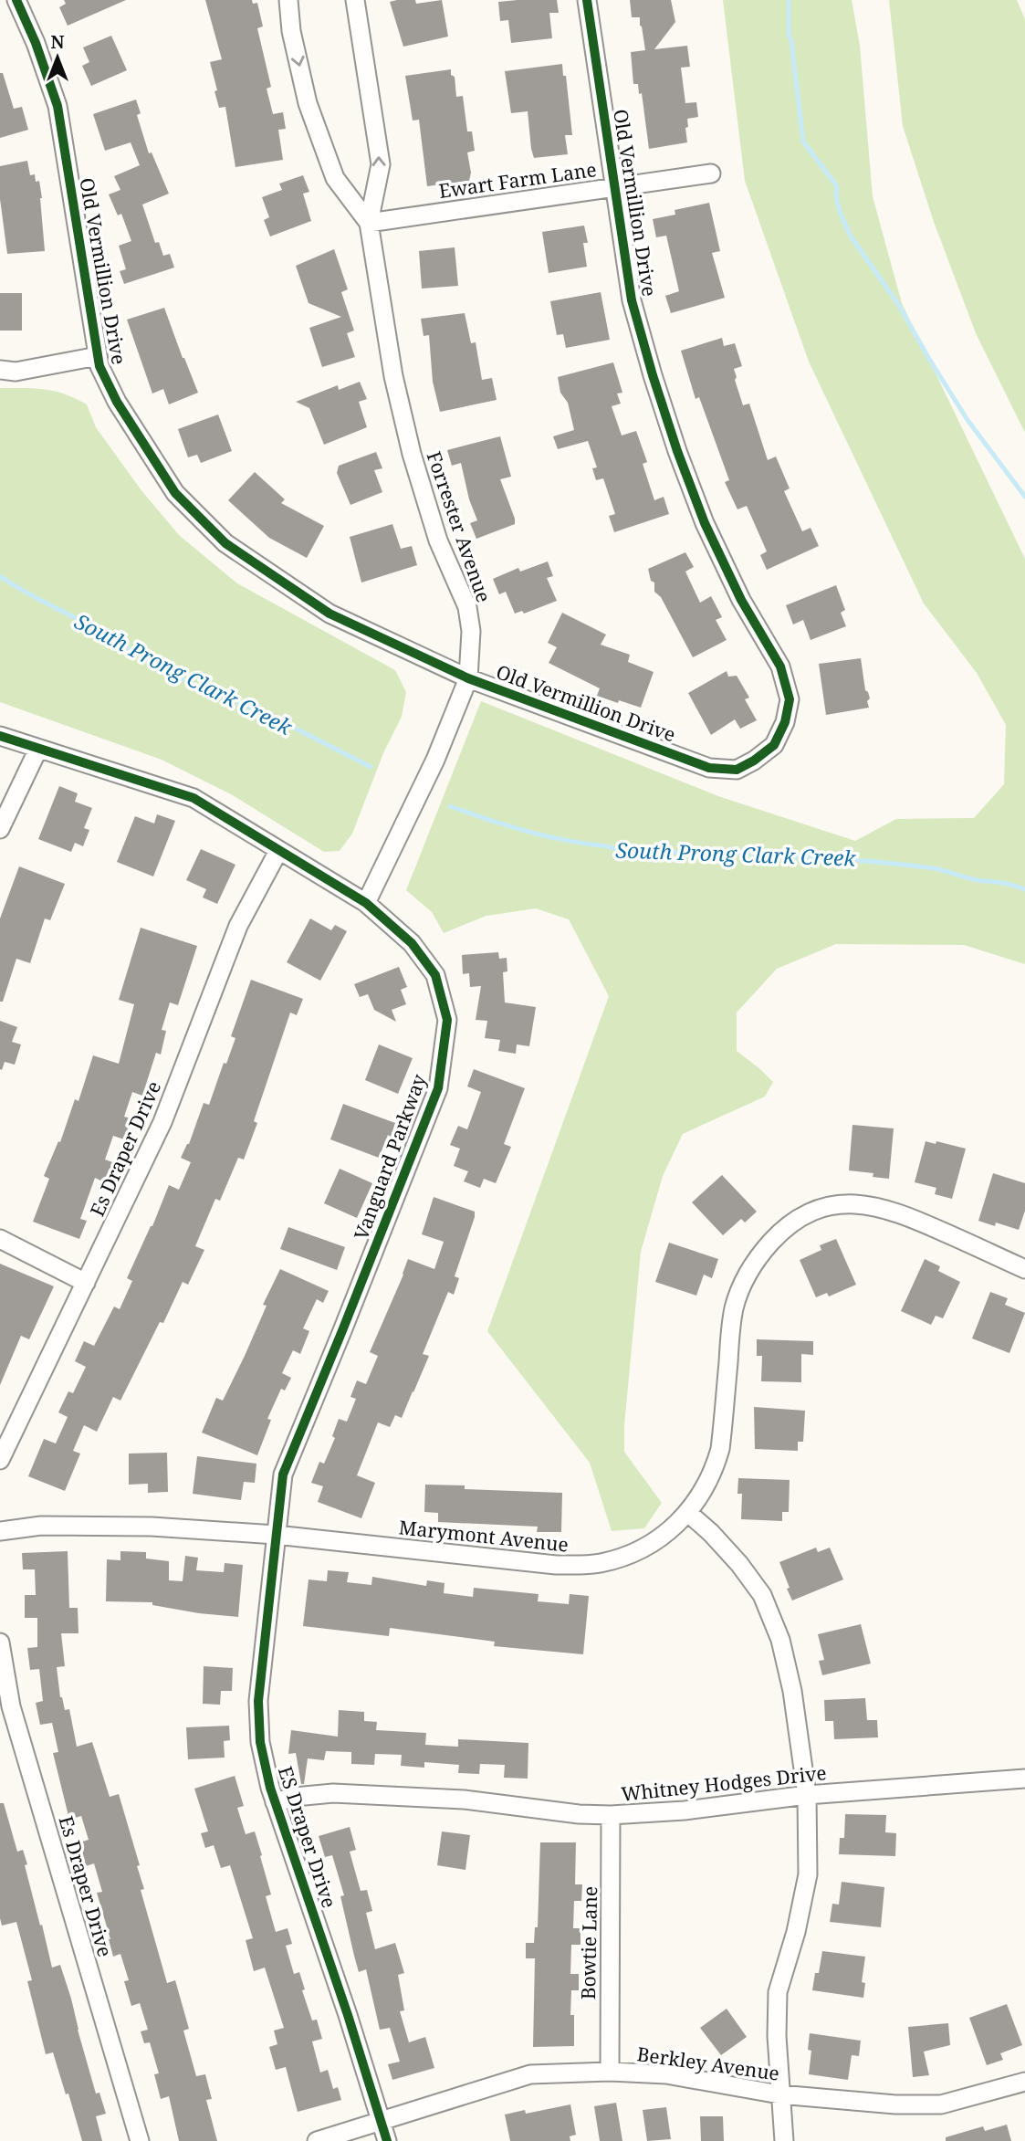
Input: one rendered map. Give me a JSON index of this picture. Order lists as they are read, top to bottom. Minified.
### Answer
{"streets":{"street":["Ewart Farm Lane","Old Vermillion Drive","Forrester Avenue","Es Draper Drive","Vanguard Parkway","Marymont Avenue","Whitney Hodges Drive","ES Draper Drive","Bowtie Lane","Berkley Avenue"]},"crossings":[["Ewart Farm Lane","Old Vermillion Drive"],["Ewart Farm Lane","Forrester Avenue"],["Old Vermillion Drive","Forrester Avenue"],["Forrester Avenue","Vanguard Parkway"],["Es Draper Drive","Vanguard Parkway"],["Vanguard Parkway","Marymont Avenue"],["Vanguard Parkway","ES Draper Drive"],["Marymont Avenue","ES Draper Drive"],["Whitney Hodges Drive","ES Draper Drive"],["Whitney Hodges Drive","Bowtie Lane"],["ES Draper Drive","Berkley Avenue"],["Bowtie Lane","Berkley Avenue"]],"water":["South Prong Clark Creek"],"north":"top"}
